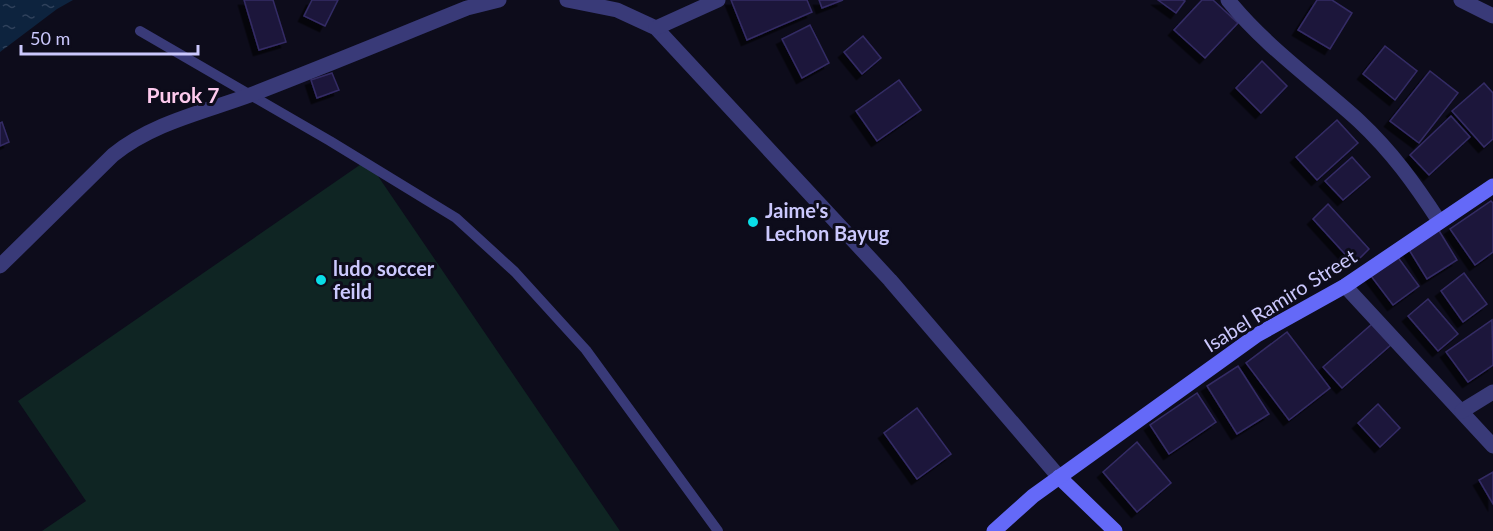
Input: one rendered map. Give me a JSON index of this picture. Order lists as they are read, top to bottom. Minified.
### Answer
{"streets":{"street":["Isabel Ramiro Street"]},"districts":["Purok 7"],"places":["Jaime's Lechon Bayug","ludo soccer feild"],"scale_bar":"50 m"}
